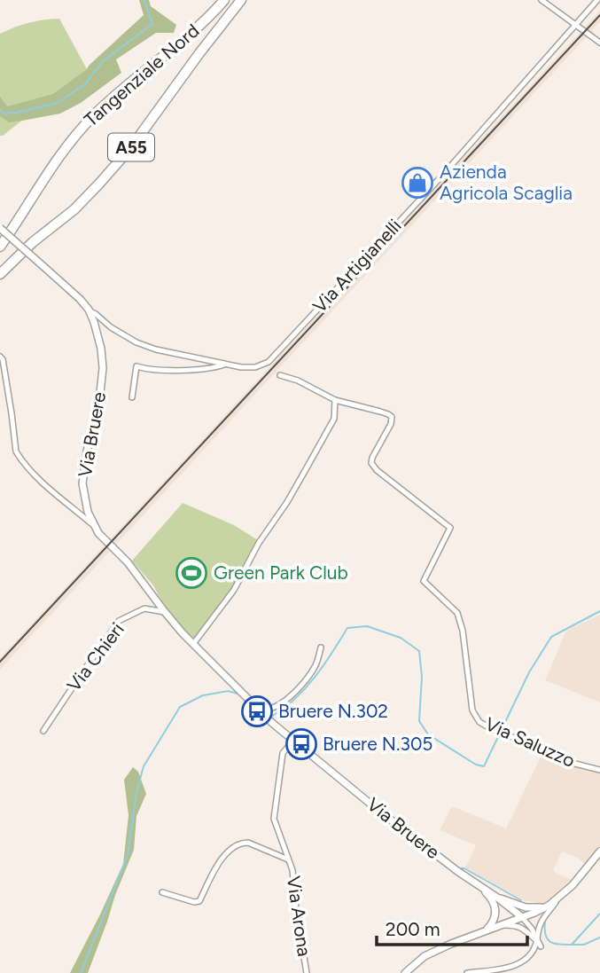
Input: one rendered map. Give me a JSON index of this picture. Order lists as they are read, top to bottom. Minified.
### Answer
{"streets":{"highway":["Tangenziale Nord","A55"],"street":["Via Artigianelli","Via Bruere","Via Chieri","Via Saluzzo","Via Arona"]},"crossings":[["Via Artigianelli","Via Bruere"],["Via Bruere","Via Chieri"],["Via Bruere","Via Arona"]],"places":{"shop":["Azienda Agricola Scaglia"],"sports":["Green Park Club"],"bus stop":["Bruere N.302","Bruere N.305"]},"scale_bar":"200 m"}
